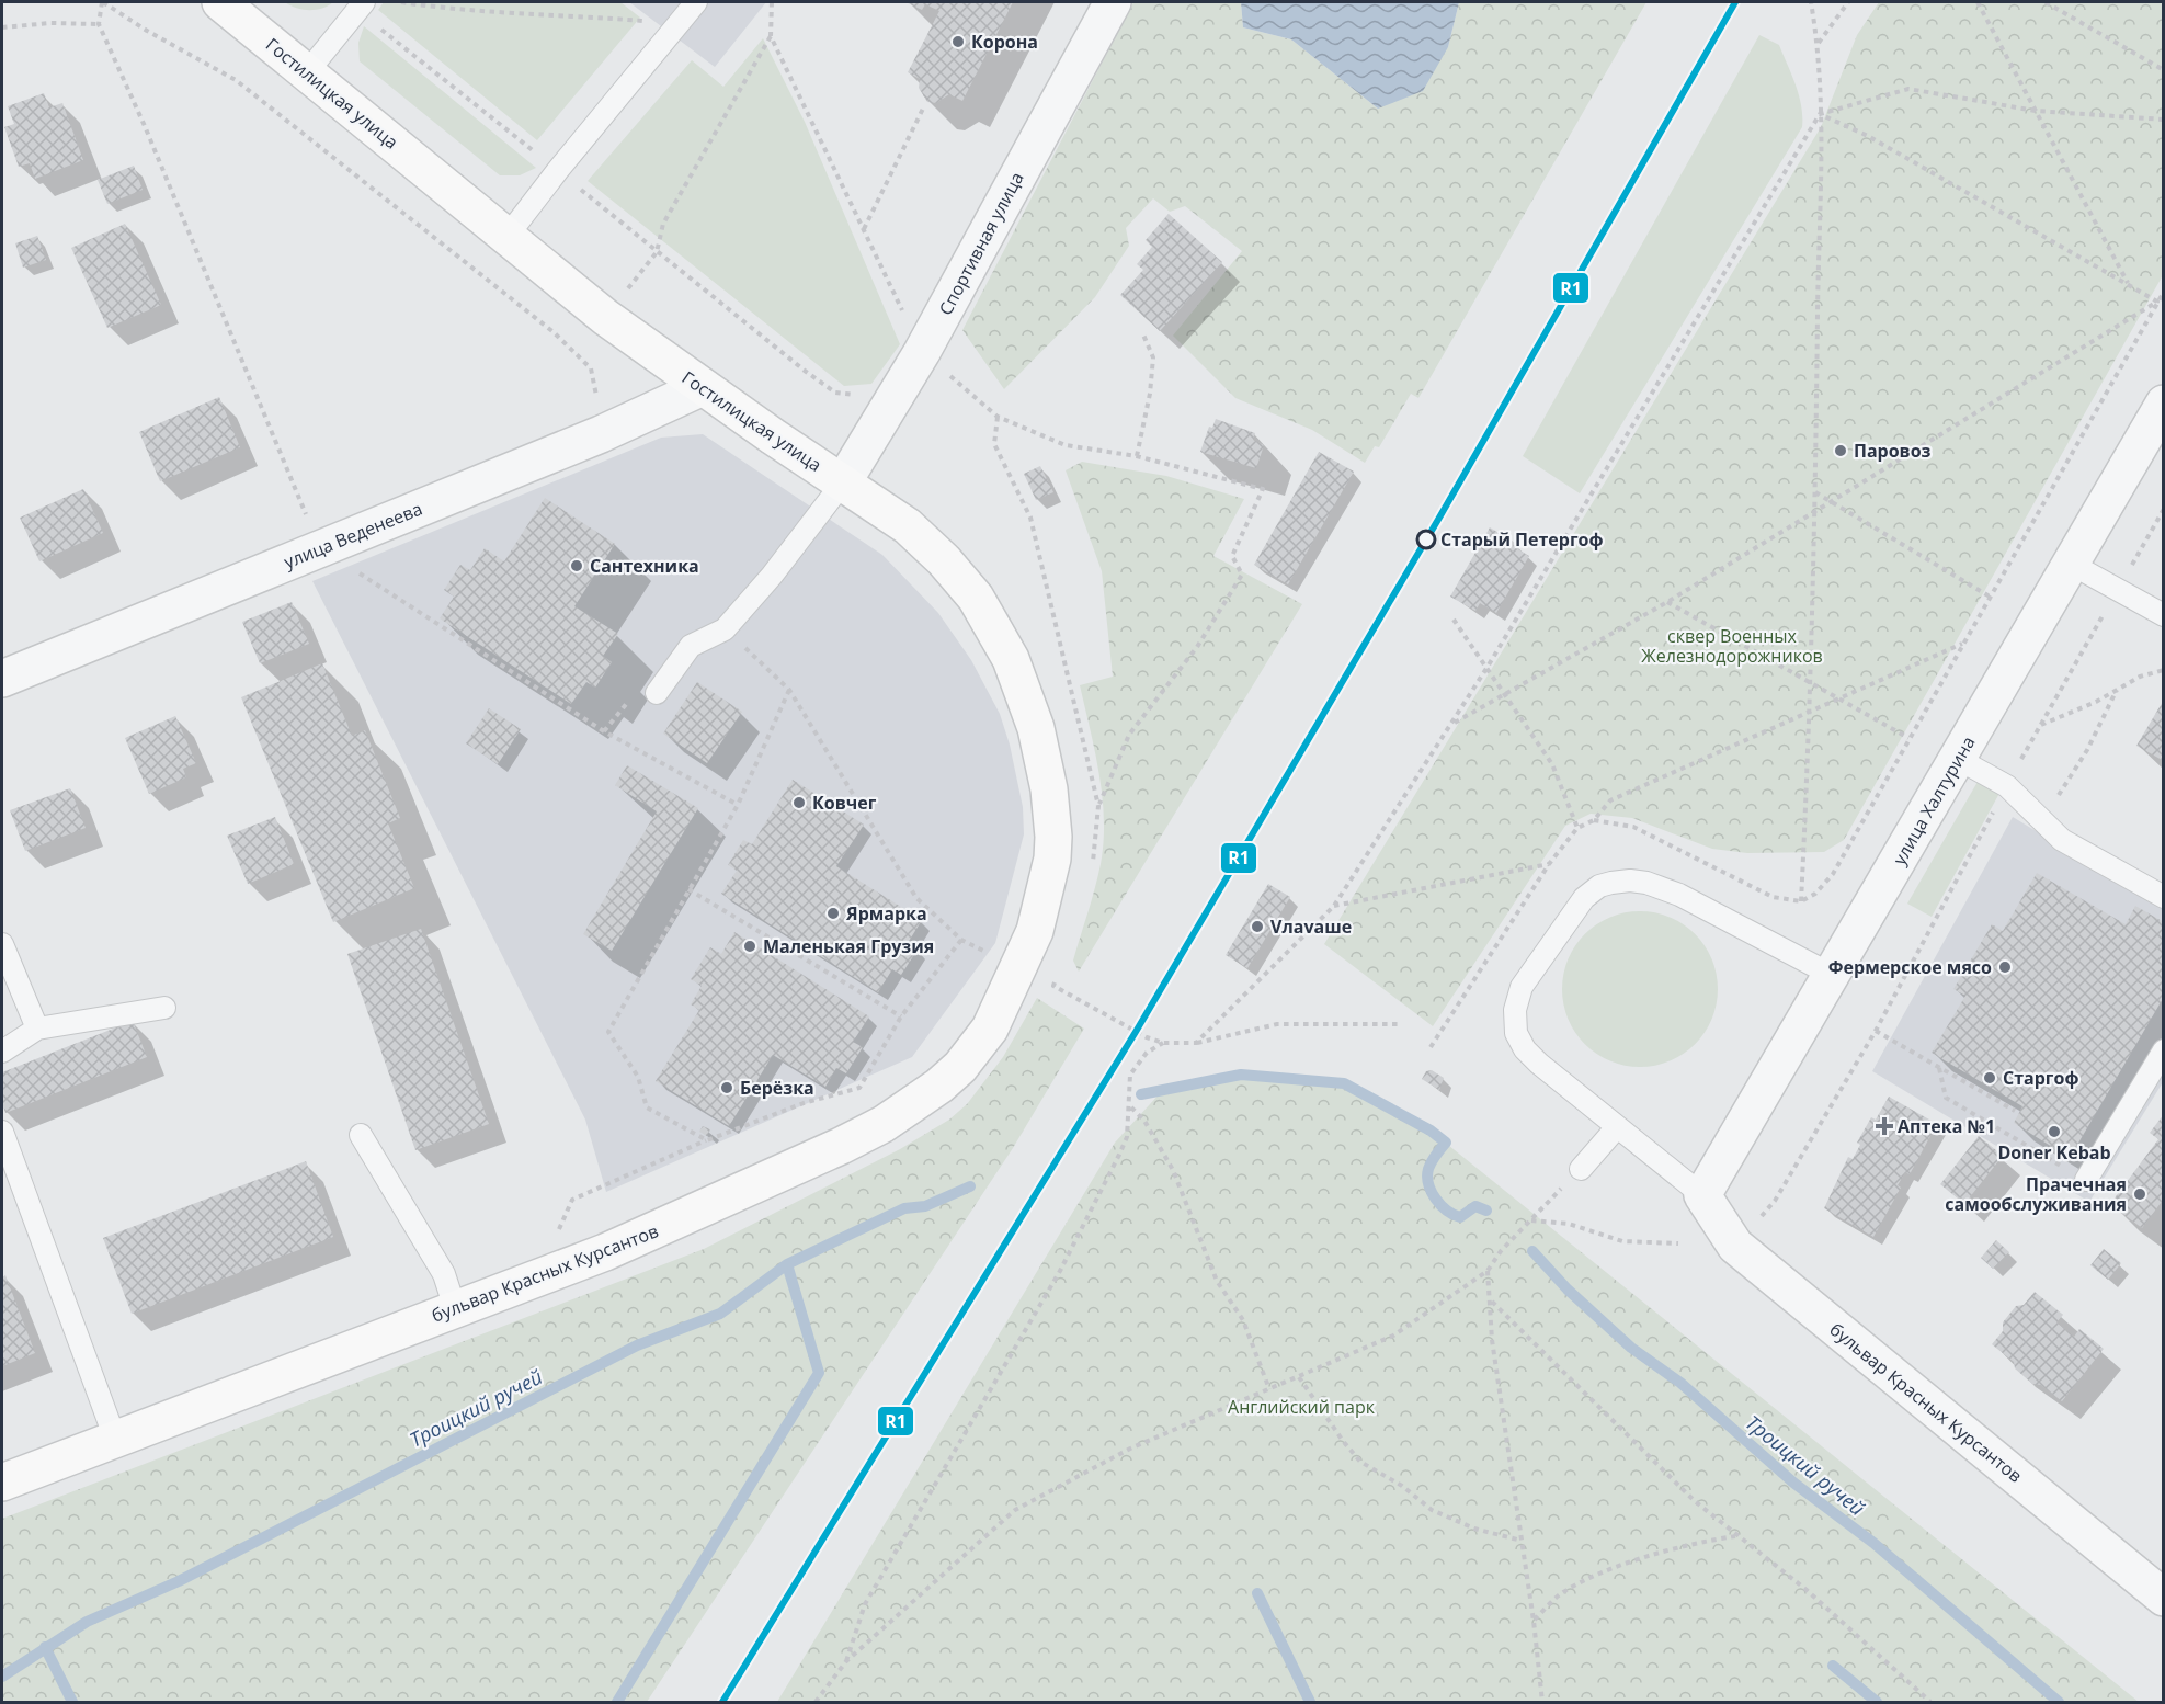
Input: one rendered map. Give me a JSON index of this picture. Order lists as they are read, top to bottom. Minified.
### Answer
{"streets":{"main road":["Гостилицкая улица","бульвар Красных Курсантов"],"street":["Спортивная улица","улица Веденеева","улица Халтурина"]},"crossings":[["Гостилицкая улица","Спортивная улица"],["Гостилицкая улица","улица Веденеева"],["Гостилицкая улица","бульвар Красных Курсантов"],["улица Халтурина","бульвар Красных Курсантов"]],"water":["Троицкий ручей"],"parks":["сквер Военных Железнодорожников","Английский парк"],"places":{"other":["Корона","Паровоз","Старый Петергоф","Сантехника","Ковчег","Ярмарка","Vлаvаше","Маленькая Грузия","Фермерское мясо","Старгоф","Берёзка","Doner Kebab","Прачечная самообслуживания"],"health":["Аптека №1"]},"lines":["transit line R1"]}
